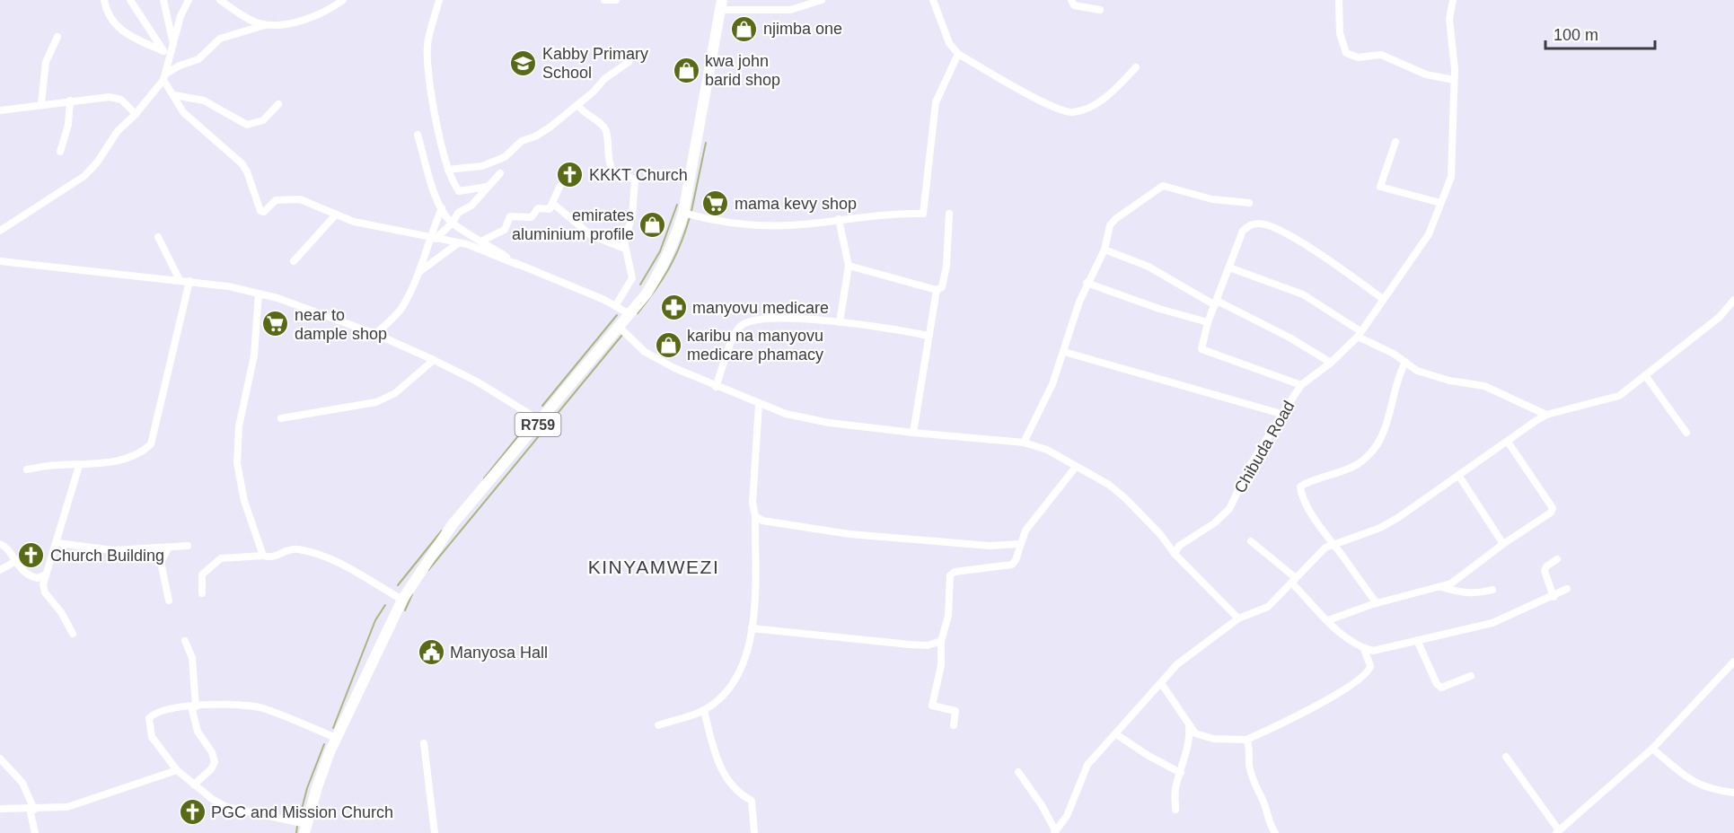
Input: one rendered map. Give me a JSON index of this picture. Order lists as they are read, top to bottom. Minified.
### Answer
{"streets":{"main road":["R759"],"street":["Chibuda Road"]},"districts":["KINYAMWEZI"],"places":{"shop":["njimba one","kwa john barid shop","emirates aluminium profile","karibu na manyovu medicare phamacy"],"school or university":["Kabby Primary School"],"church":["KKKT Church","Church Building","PGC and Mission Church"],"supermarket":["mama kevy shop","near to dample shop"],"pharmacy":["manyovu medicare"],"public building":["Manyosa Hall"]},"scale_bar":"100 m"}
